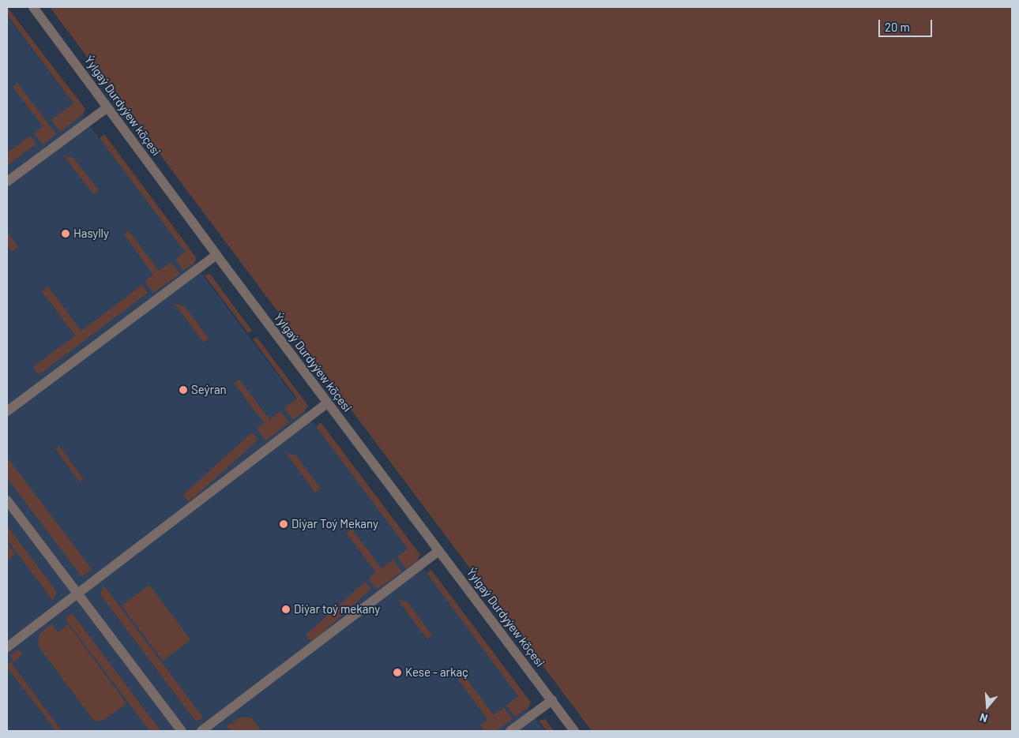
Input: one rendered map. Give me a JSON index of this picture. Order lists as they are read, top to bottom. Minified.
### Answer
{"streets":{"street":["Ýylgaý Durdyýew köçesi"]},"places":["Hasylly","Seýran","Diýar Toý Mekany","Diýar toý mekany","Kese - arkaç"],"scale_bar":"20 m","north":"bottom"}
